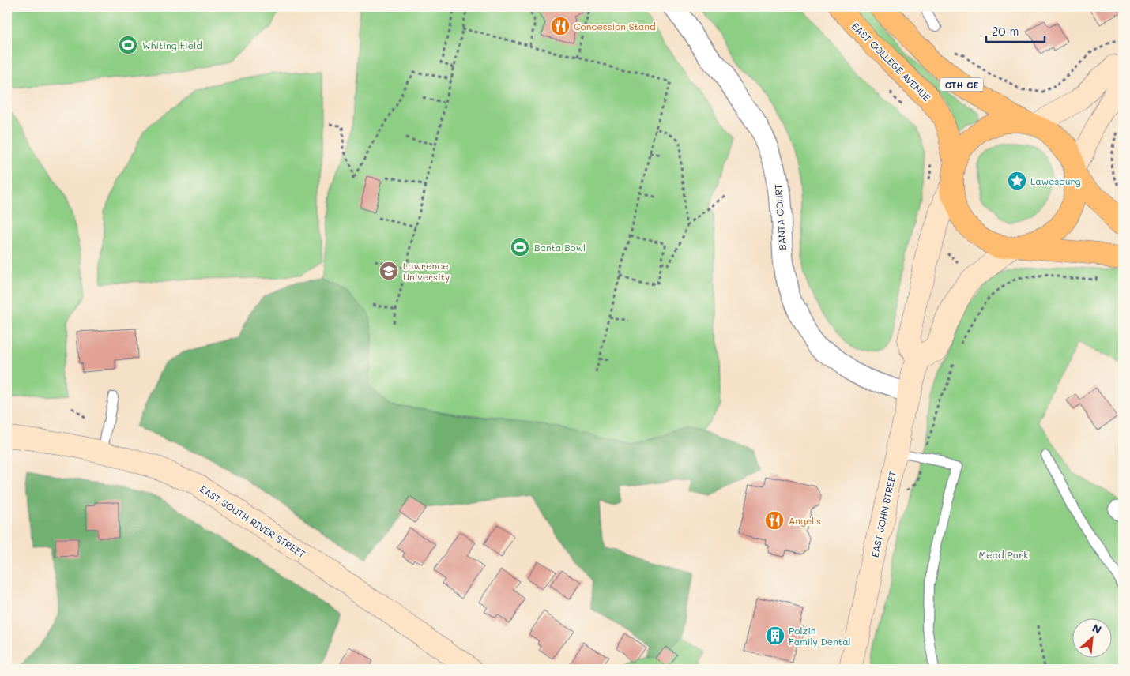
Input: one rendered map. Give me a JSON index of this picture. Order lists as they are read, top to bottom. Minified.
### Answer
{"streets":{"main road":["EAST COLLEGE AVENUE","CTH CE"],"street":["BANTA COURT","EAST JOHN STREET","EAST SOUTH RIVER STREET"]},"crossings":[["EAST COLLEGE AVENUE","CTH CE"],["BANTA COURT","EAST JOHN STREET"]],"parks":["Mead Park"],"places":{"restaurant":["Concession Stand","Angel's"],"sports":["Whiting Field","Banta Bowl"],"place":["Lawesburg"],"school or university":["Lawrence University"],"building":["Polzin Family Dental"]},"scale_bar":"20 m","north":"top right"}
